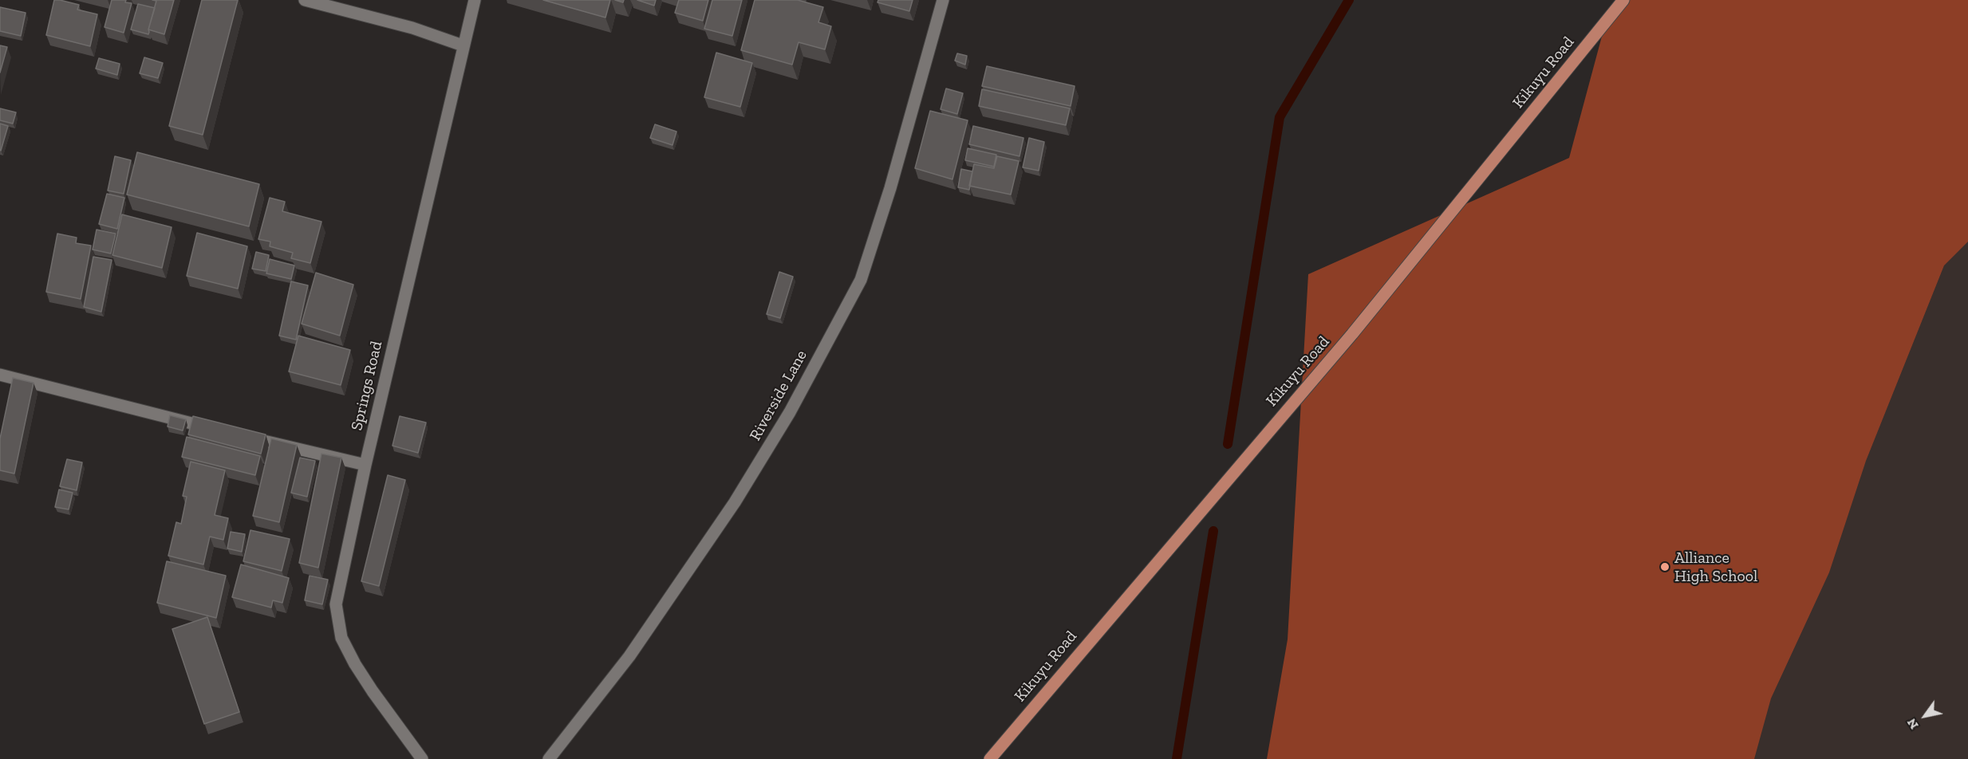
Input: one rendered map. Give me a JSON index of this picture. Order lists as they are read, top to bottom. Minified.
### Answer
{"streets":{"main road":["Kikuyu Road"],"street":["Springs Road","Riverside Lane"]},"places":["Alliance High School"],"north":"bottom left"}
